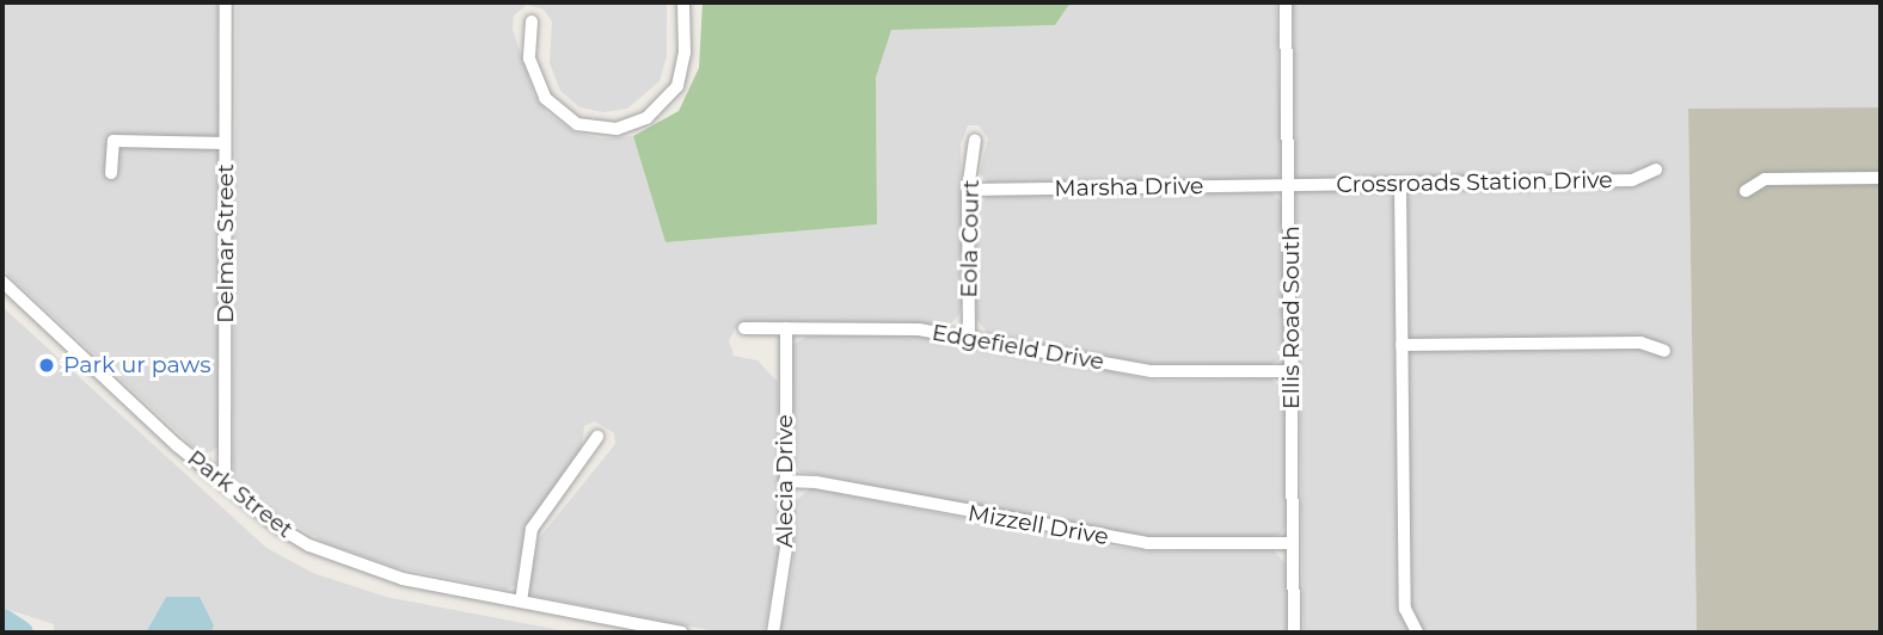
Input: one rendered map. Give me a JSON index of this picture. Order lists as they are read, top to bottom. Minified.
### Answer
{"streets":{"street":["Crossroads Station Drive","Marsha Drive","Eola Court","Delmar Street","Ellis Road South","Edgefield Drive","Alecia Drive","Park Street","Mizzell Drive"]},"crossings":[["Crossroads Station Drive","Marsha Drive"],["Crossroads Station Drive","Ellis Road South"],["Marsha Drive","Eola Court"],["Marsha Drive","Ellis Road South"],["Eola Court","Edgefield Drive"],["Delmar Street","Park Street"],["Ellis Road South","Edgefield Drive"],["Ellis Road South","Mizzell Drive"],["Edgefield Drive","Alecia Drive"],["Alecia Drive","Mizzell Drive"]],"places":["Park ur paws"]}
